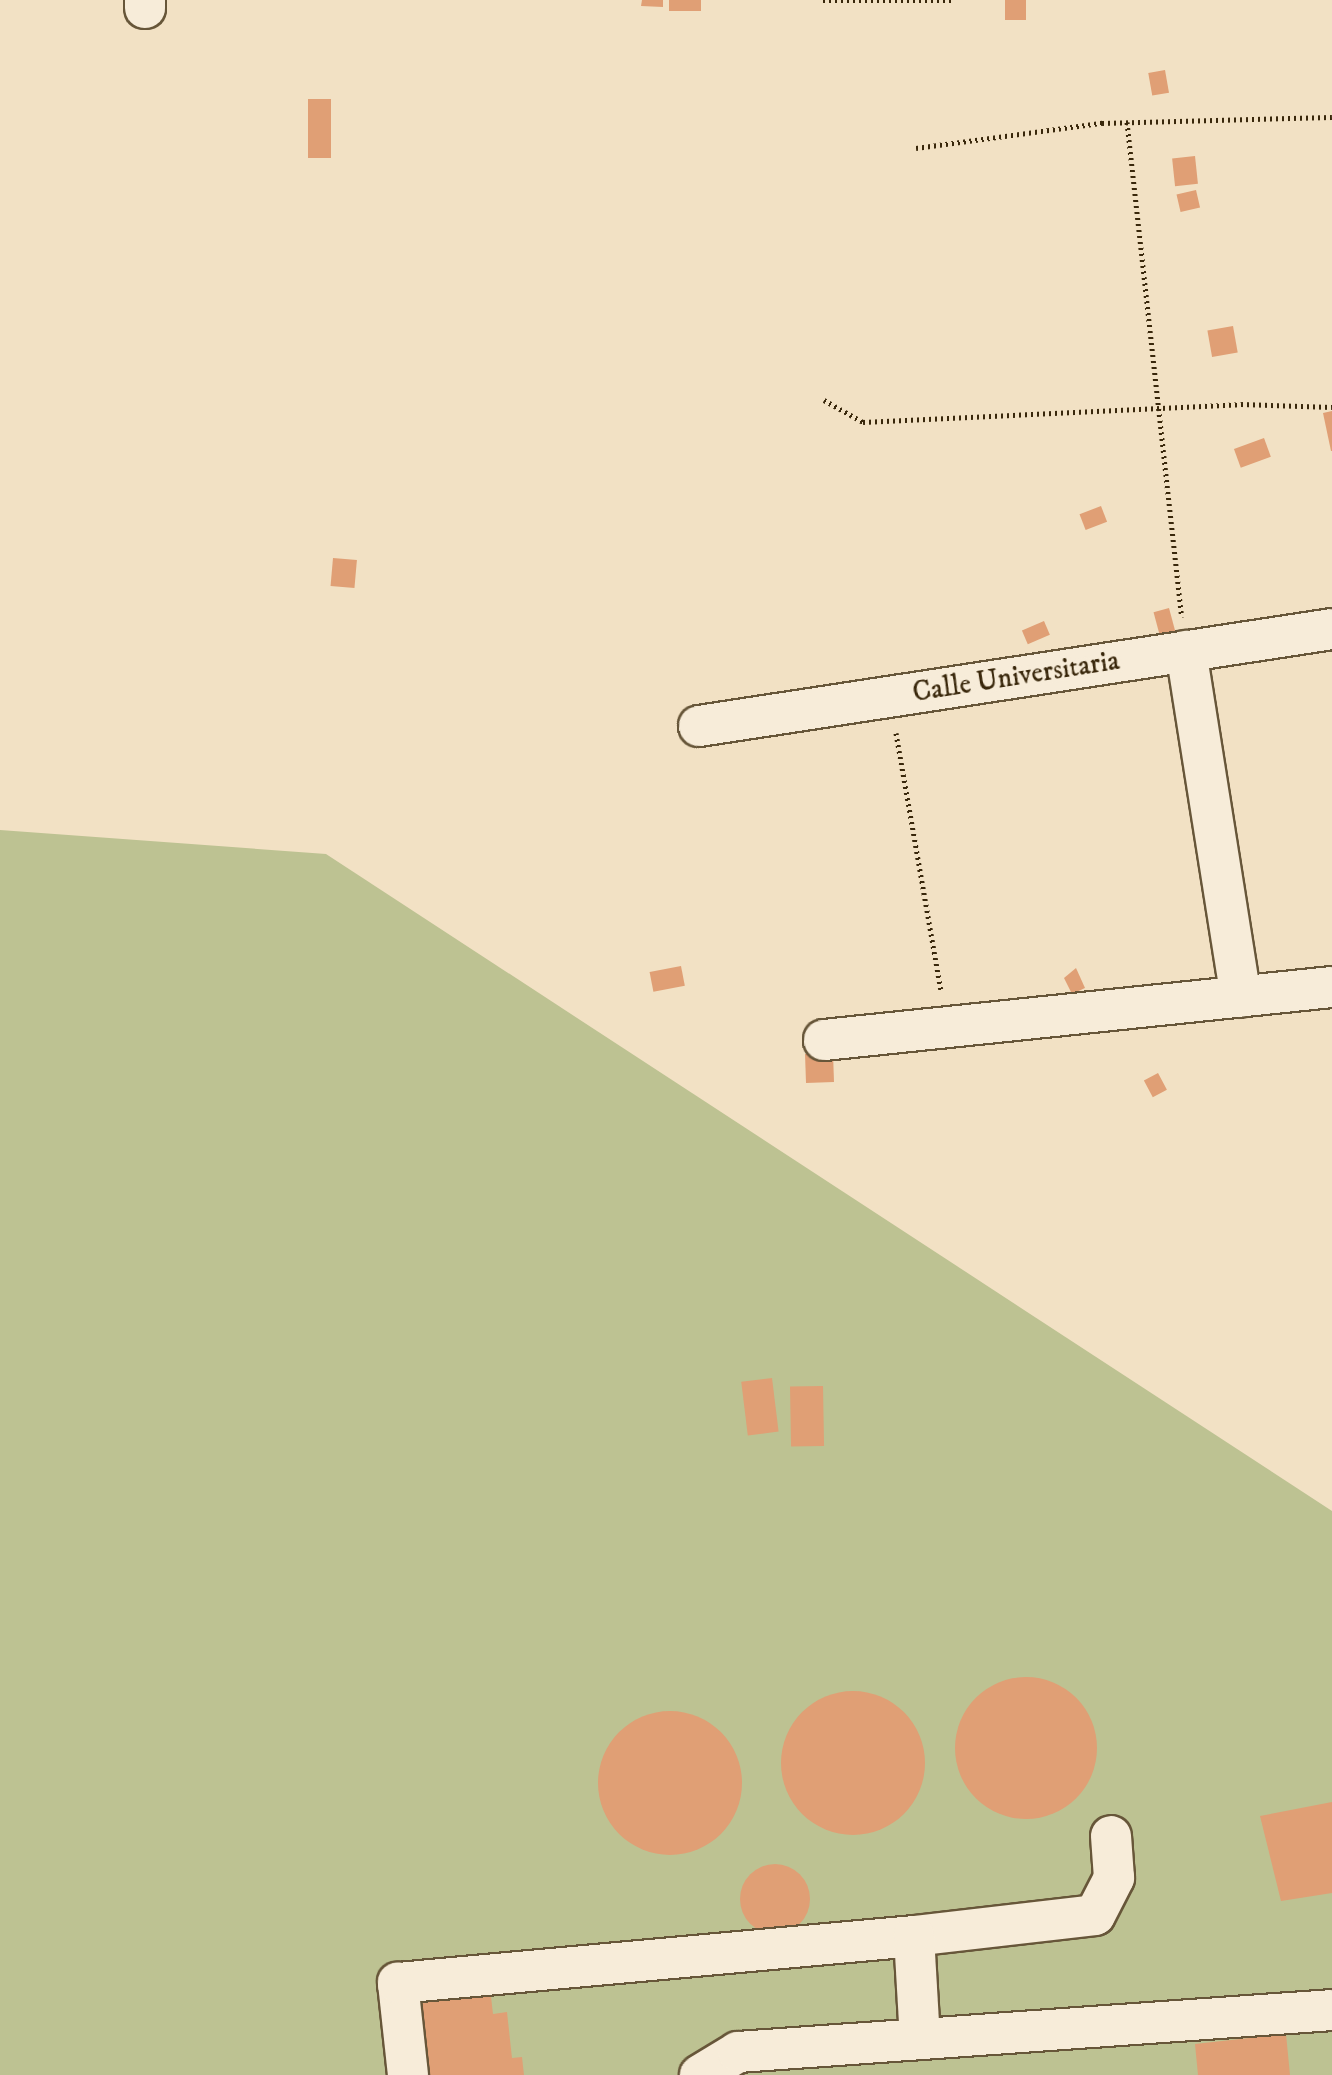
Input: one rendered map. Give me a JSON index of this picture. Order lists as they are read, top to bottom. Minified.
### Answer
{"streets":{"street":["Calle Universitaria"]}}
